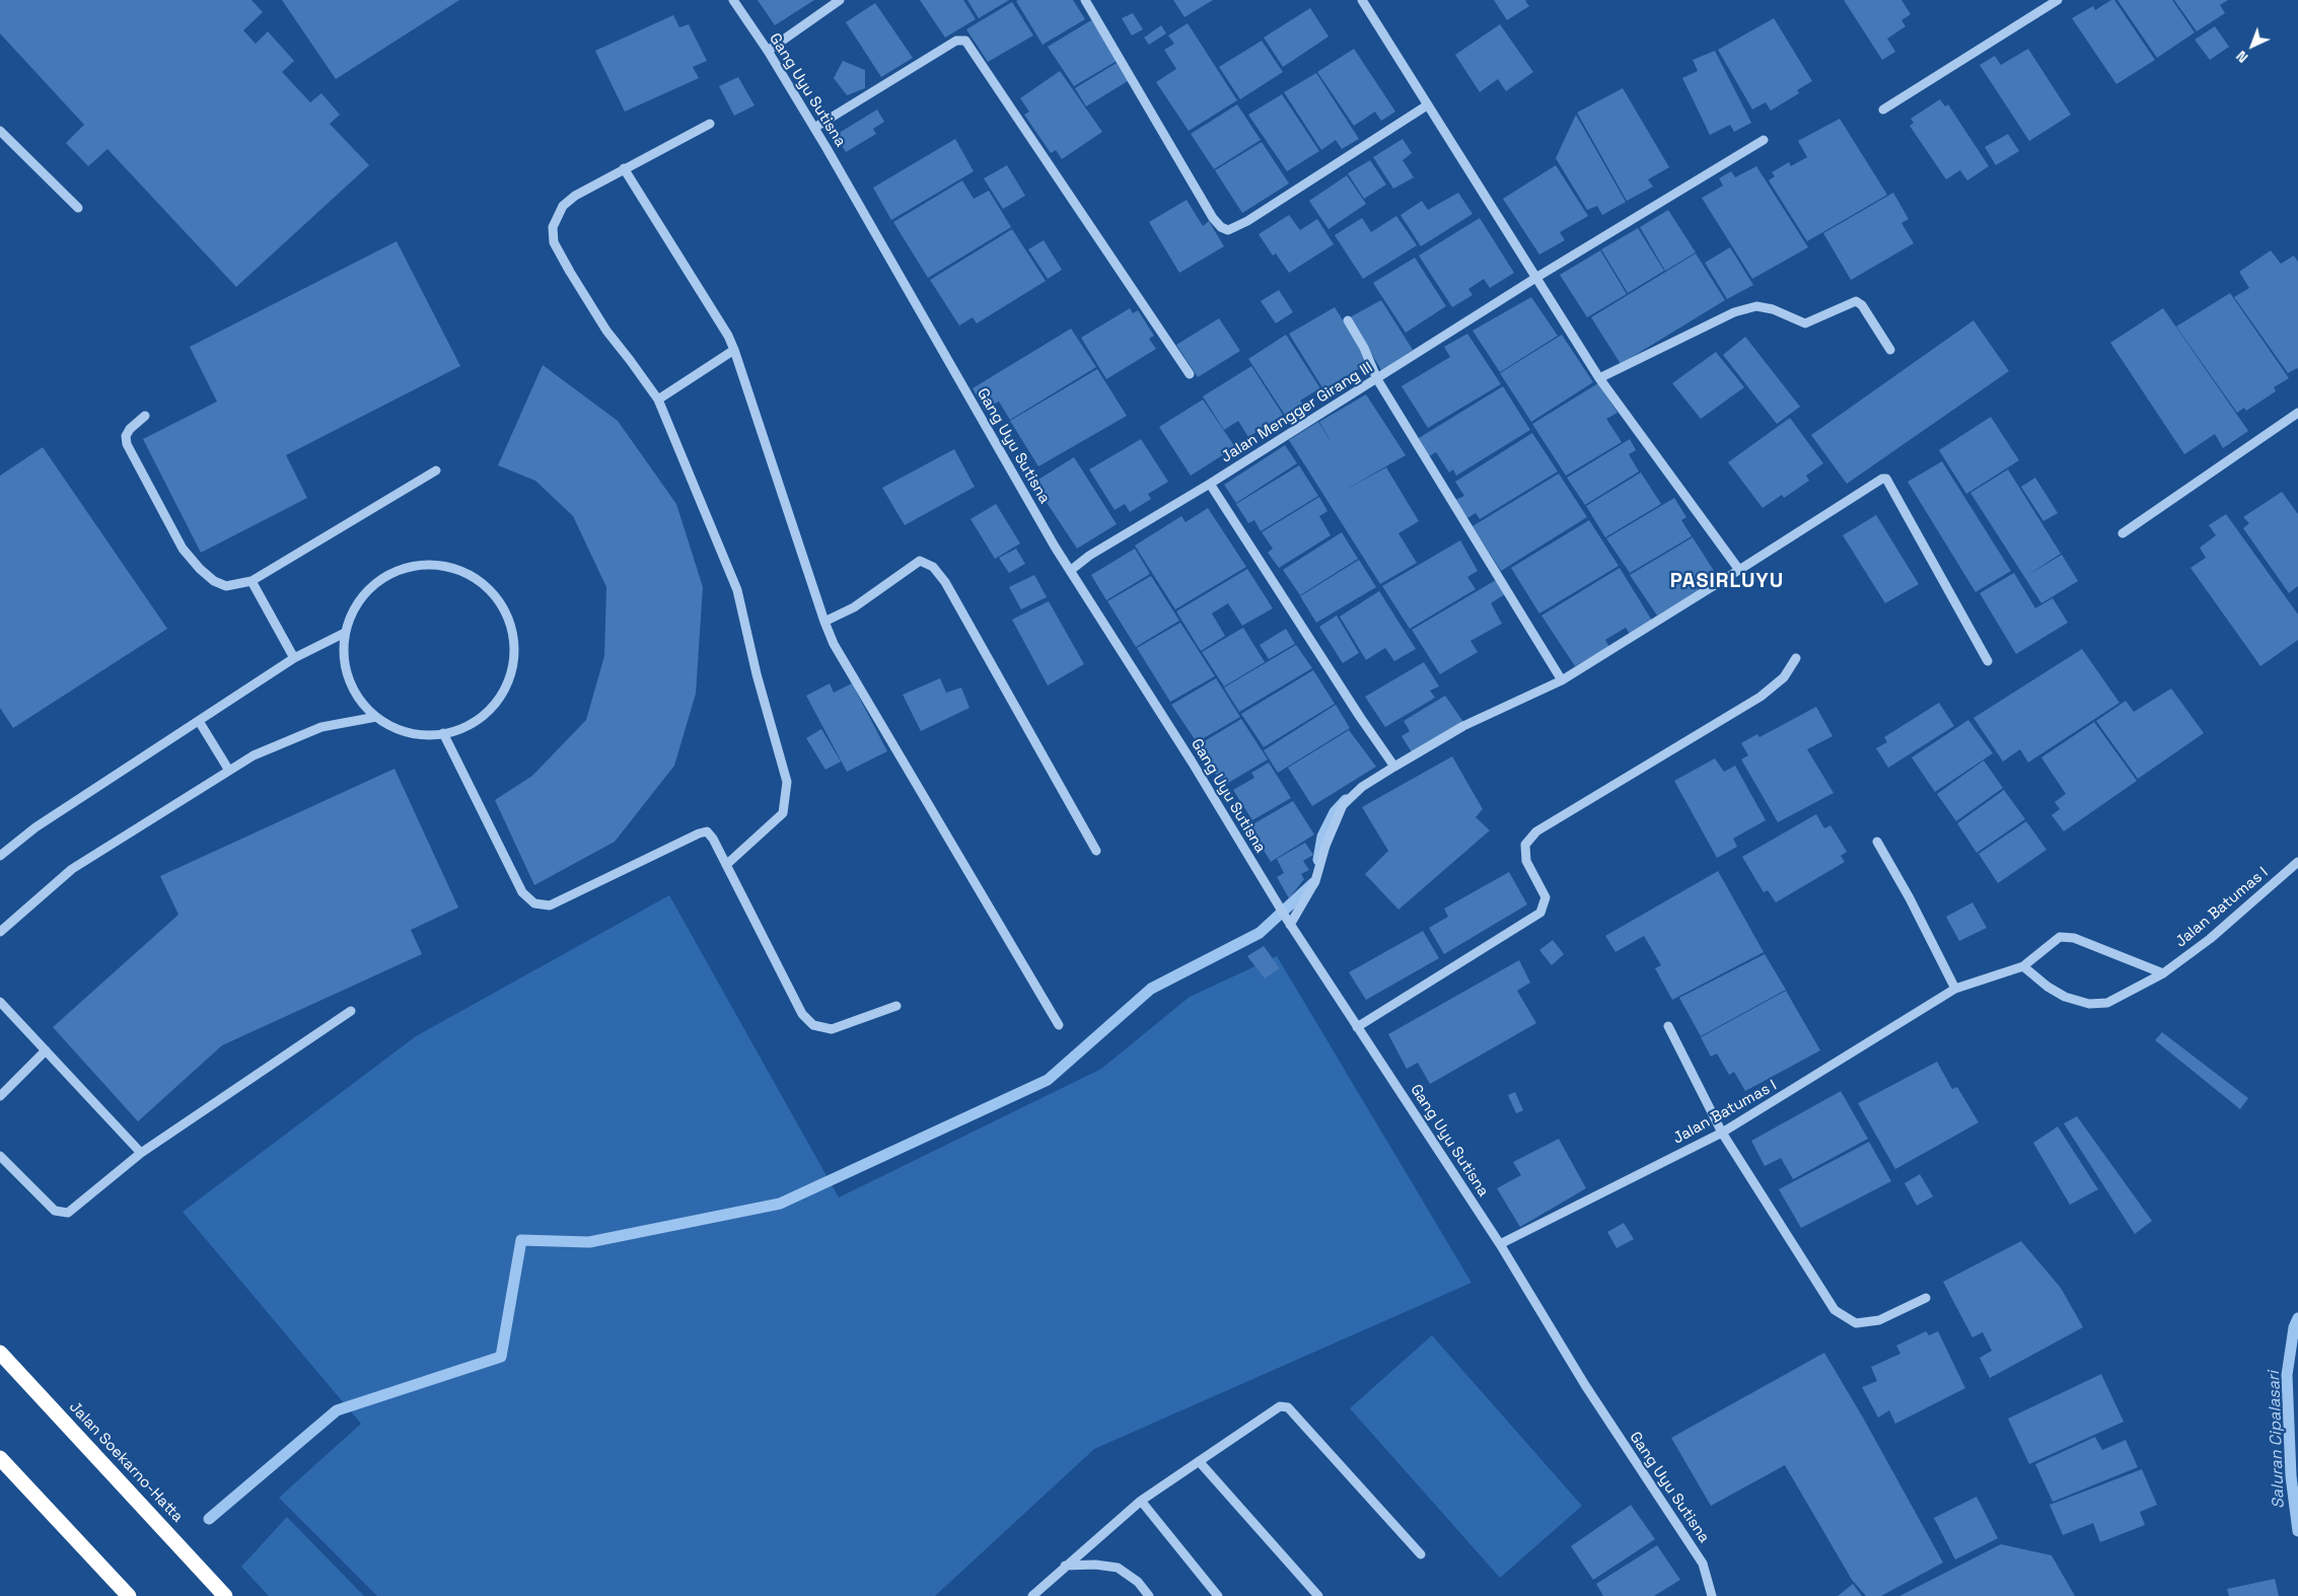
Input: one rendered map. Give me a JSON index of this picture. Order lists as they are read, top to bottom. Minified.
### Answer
{"streets":{"highway":["Jalan Soekarno-Hatta"],"street":["Gang Uyu Sutisna","Jalan Mengger Girang III","Jalan Batumas I"]},"crossings":[["Gang Uyu Sutisna","Jalan Mengger Girang III"],["Gang Uyu Sutisna","Jalan Batumas I"]],"districts":["PASIRLUYU"],"water":["Saluran Cipalasari"],"north":"bottom left"}
